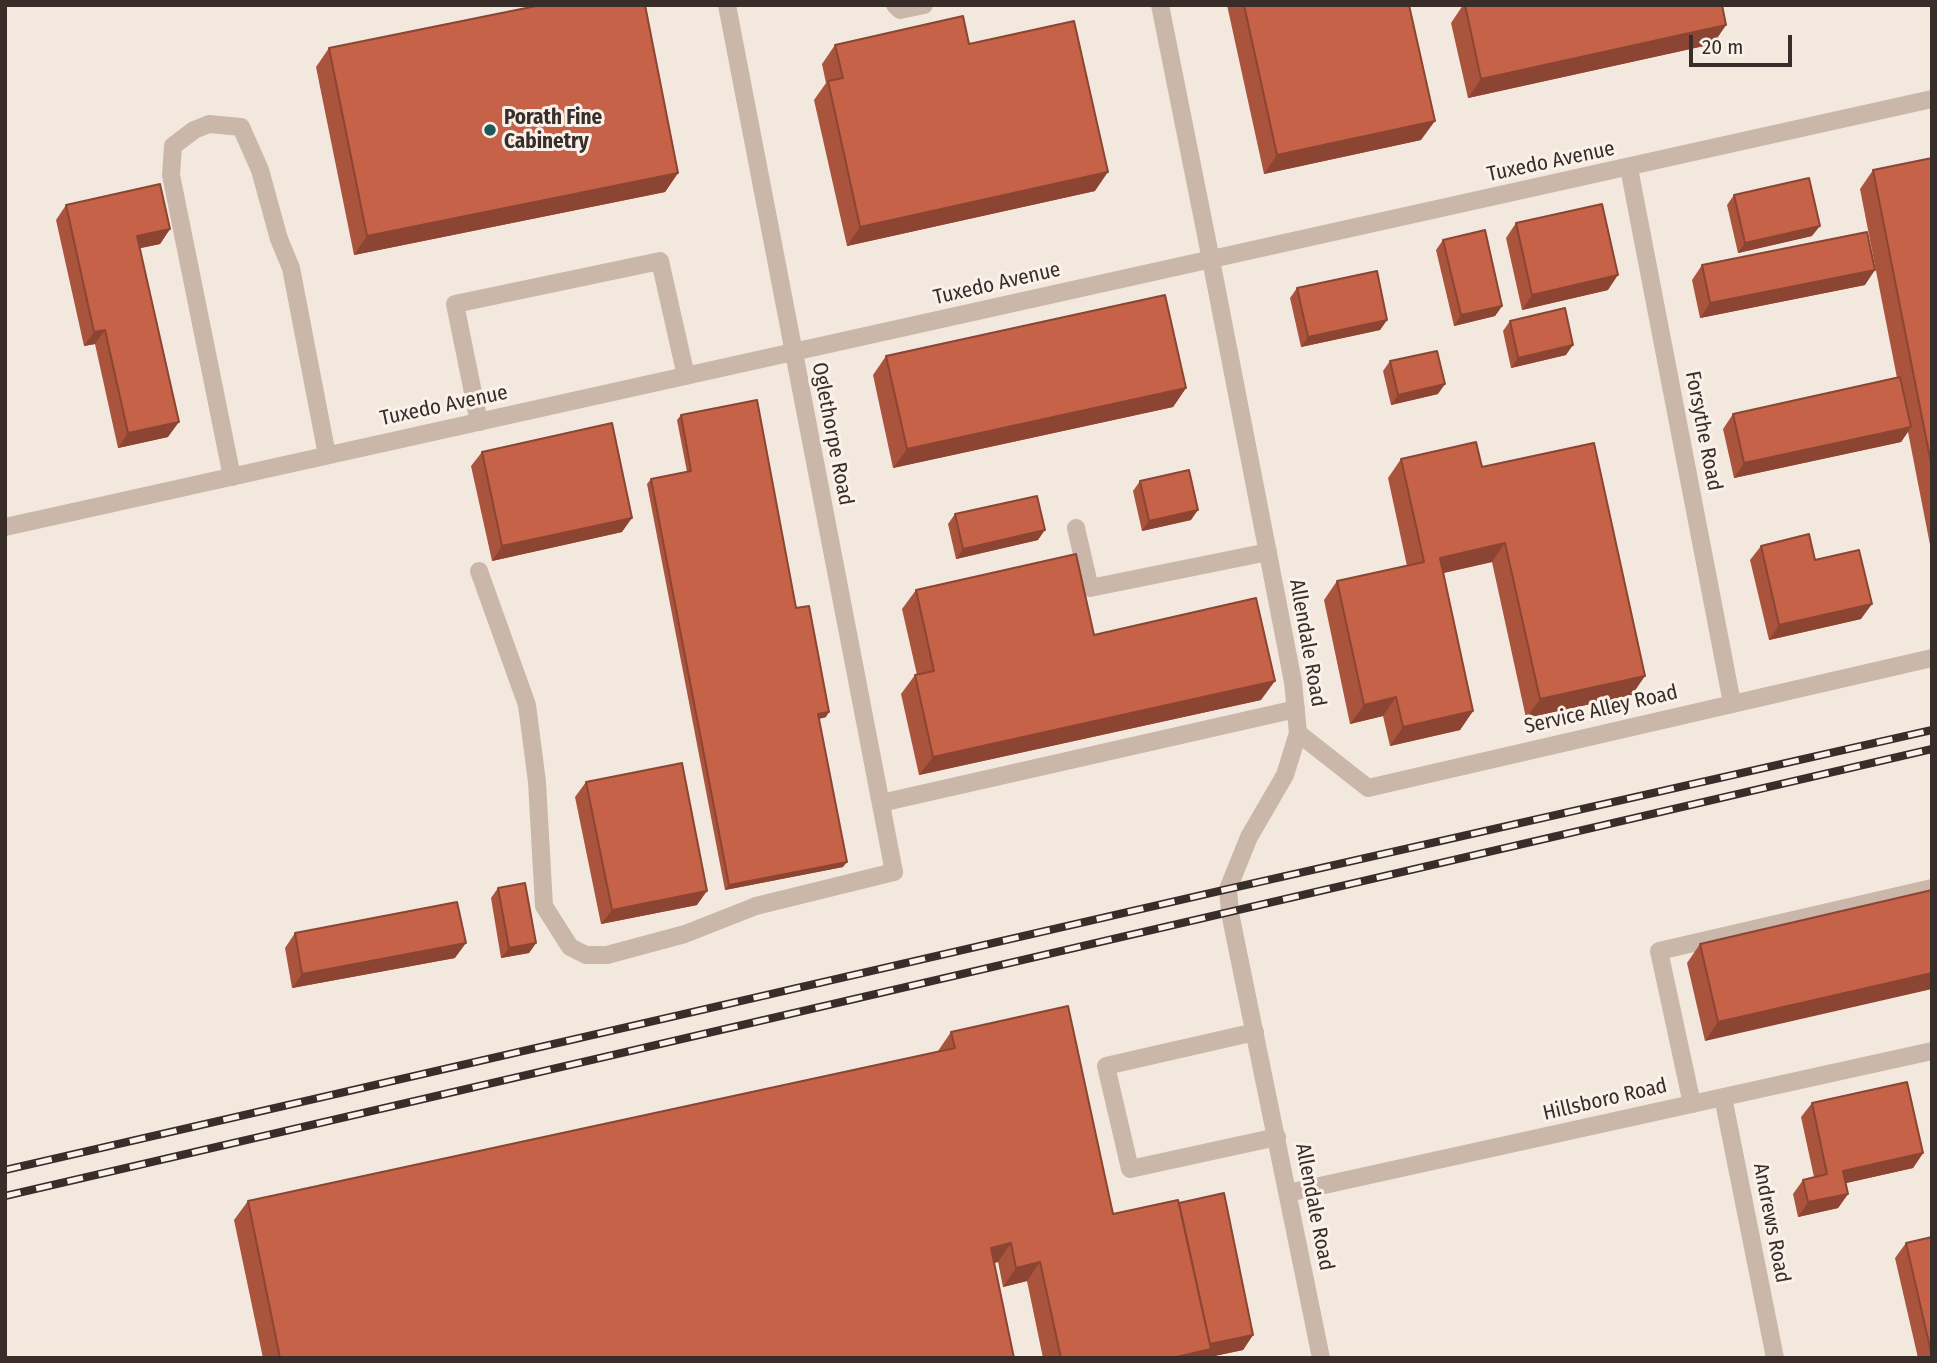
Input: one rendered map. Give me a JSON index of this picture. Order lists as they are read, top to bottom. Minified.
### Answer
{"streets":{"street":["Tuxedo Avenue","Forsythe Road","Oglethorpe Road","Allendale Road","Service Alley Road","Hillsboro Road","Andrews Road"]},"crossings":[["Tuxedo Avenue","Forsythe Road"],["Tuxedo Avenue","Oglethorpe Road"],["Tuxedo Avenue","Allendale Road"],["Forsythe Road","Service Alley Road"],["Allendale Road","Service Alley Road"],["Allendale Road","Hillsboro Road"],["Hillsboro Road","Andrews Road"]],"places":["Porath Fine Cabinetry"],"scale_bar":"20 m"}
